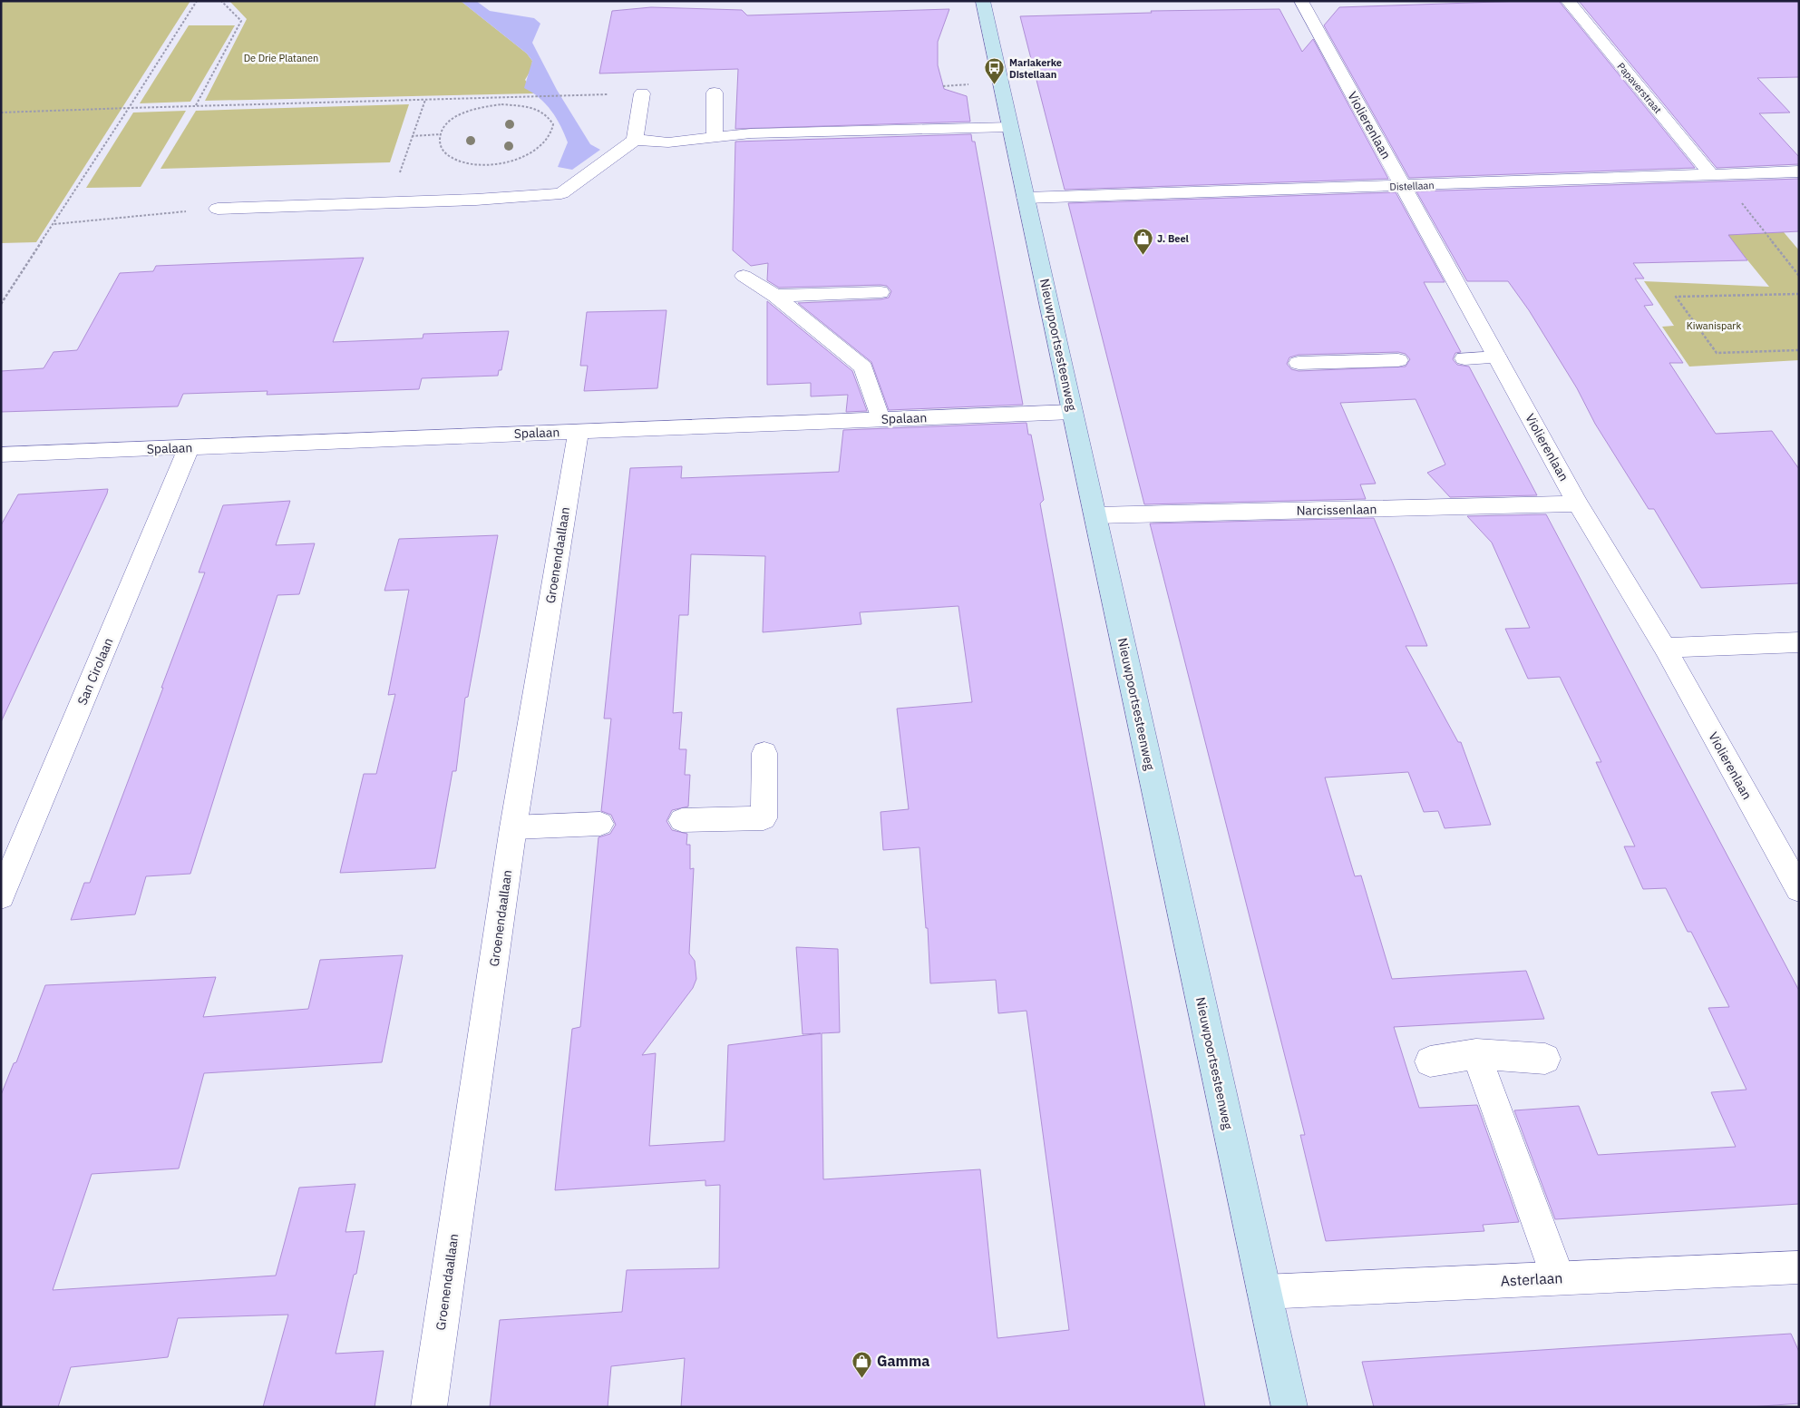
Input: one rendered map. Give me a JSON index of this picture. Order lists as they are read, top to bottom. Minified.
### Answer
{"streets":{"main road":["Nieuwpoortsesteenweg"],"street":["Papaverstraat","Violierenlaan","Distellaan","Spalaan","Narcissenlaan","Groenendaallaan","San Cirolaan","Asterlaan"]},"crossings":[["Papaverstraat","Distellaan"],["Violierenlaan","Distellaan"],["Violierenlaan","Narcissenlaan"],["Distellaan","Nieuwpoortsesteenweg"],["Nieuwpoortsesteenweg","Spalaan"],["Nieuwpoortsesteenweg","Narcissenlaan"],["Nieuwpoortsesteenweg","Asterlaan"],["Spalaan","Groenendaallaan"],["Spalaan","San Cirolaan"]],"parks":["De Drie Platanen","Kiwanispark"],"places":{"bus stop":["Mariakerke Distellaan"],"shop":["J. Beel","Gamma"]}}
